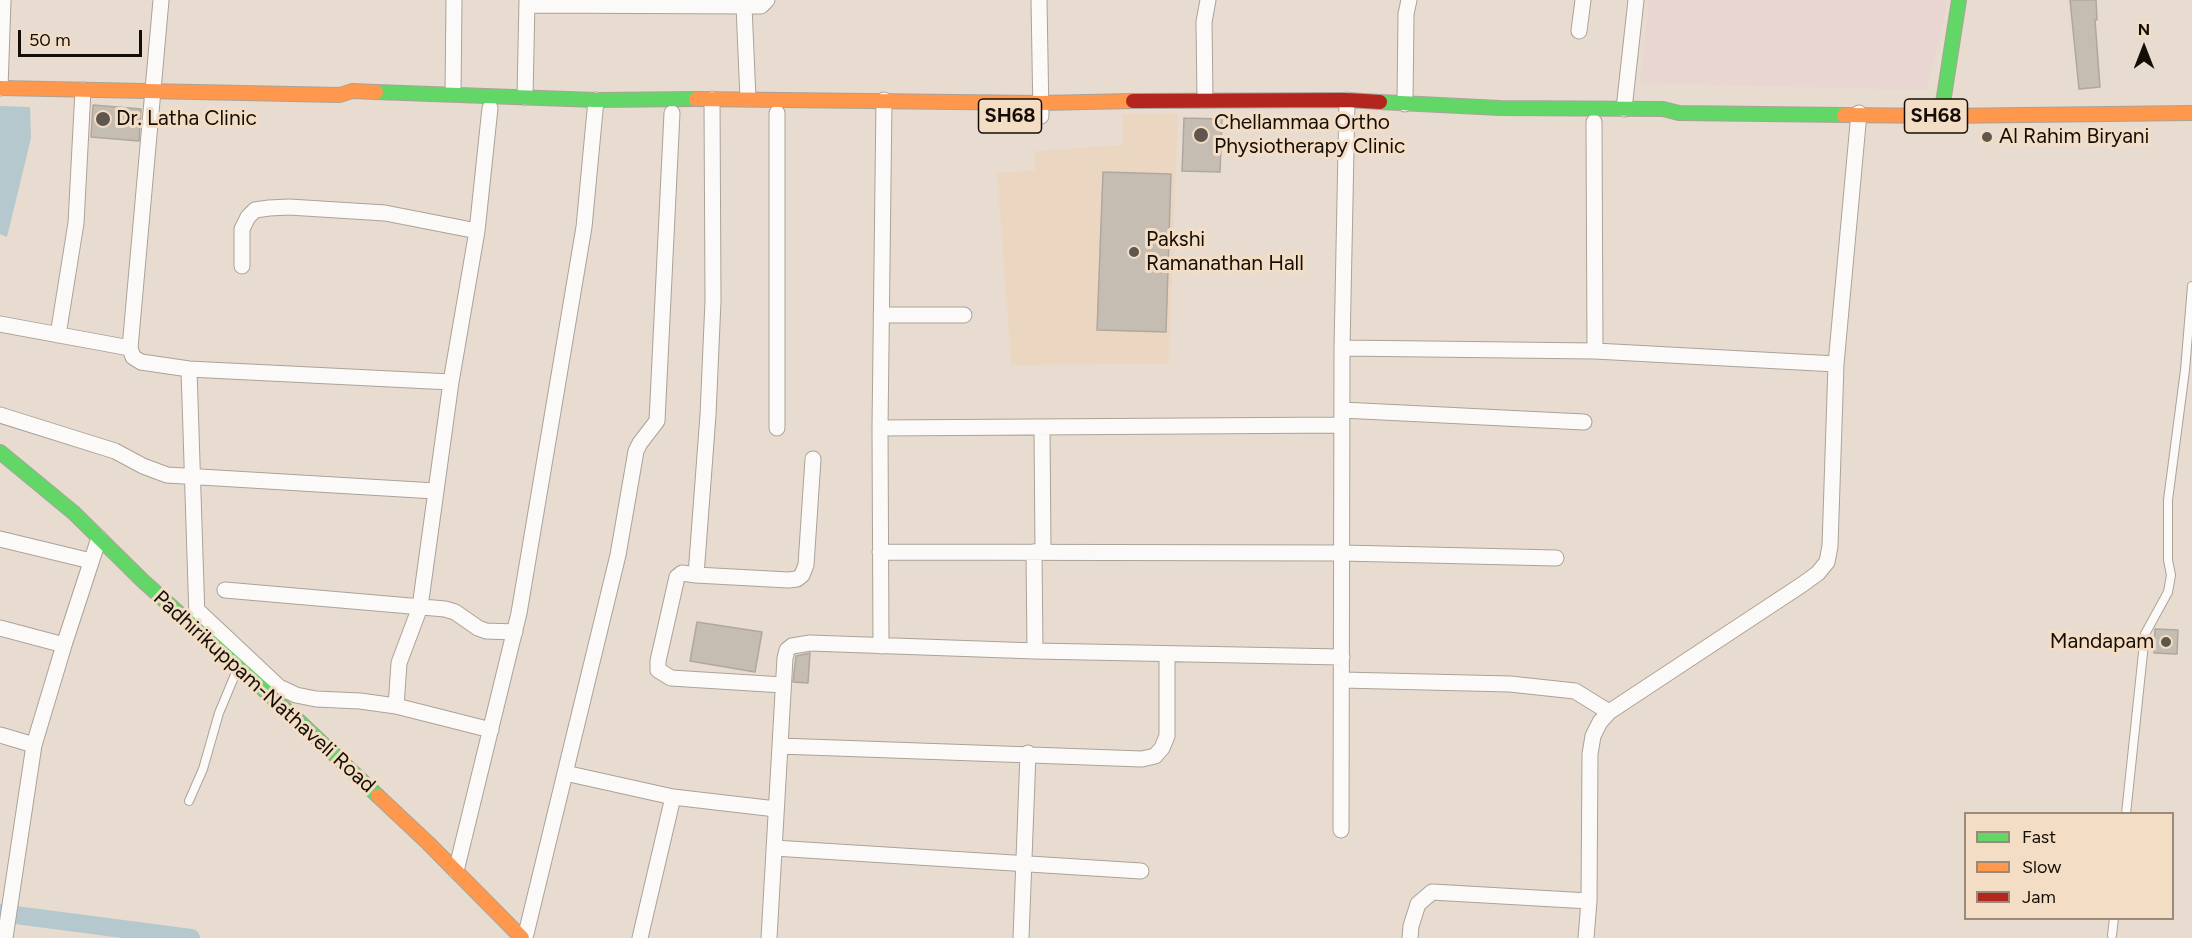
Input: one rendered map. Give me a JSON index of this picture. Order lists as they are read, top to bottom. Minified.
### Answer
{"streets":{"main road":["SH68","Padhirikuppam-Nathaveli Road"]},"places":["Dr. Latha Clinic","Chellammaa Ortho Physiotherapy Clinic","Al Rahim Biryani","Pakshi Ramanathan Hall","Mandapam"],"legend":["Fast","Slow","Jam"],"scale_bar":"50 m","north":"top"}
